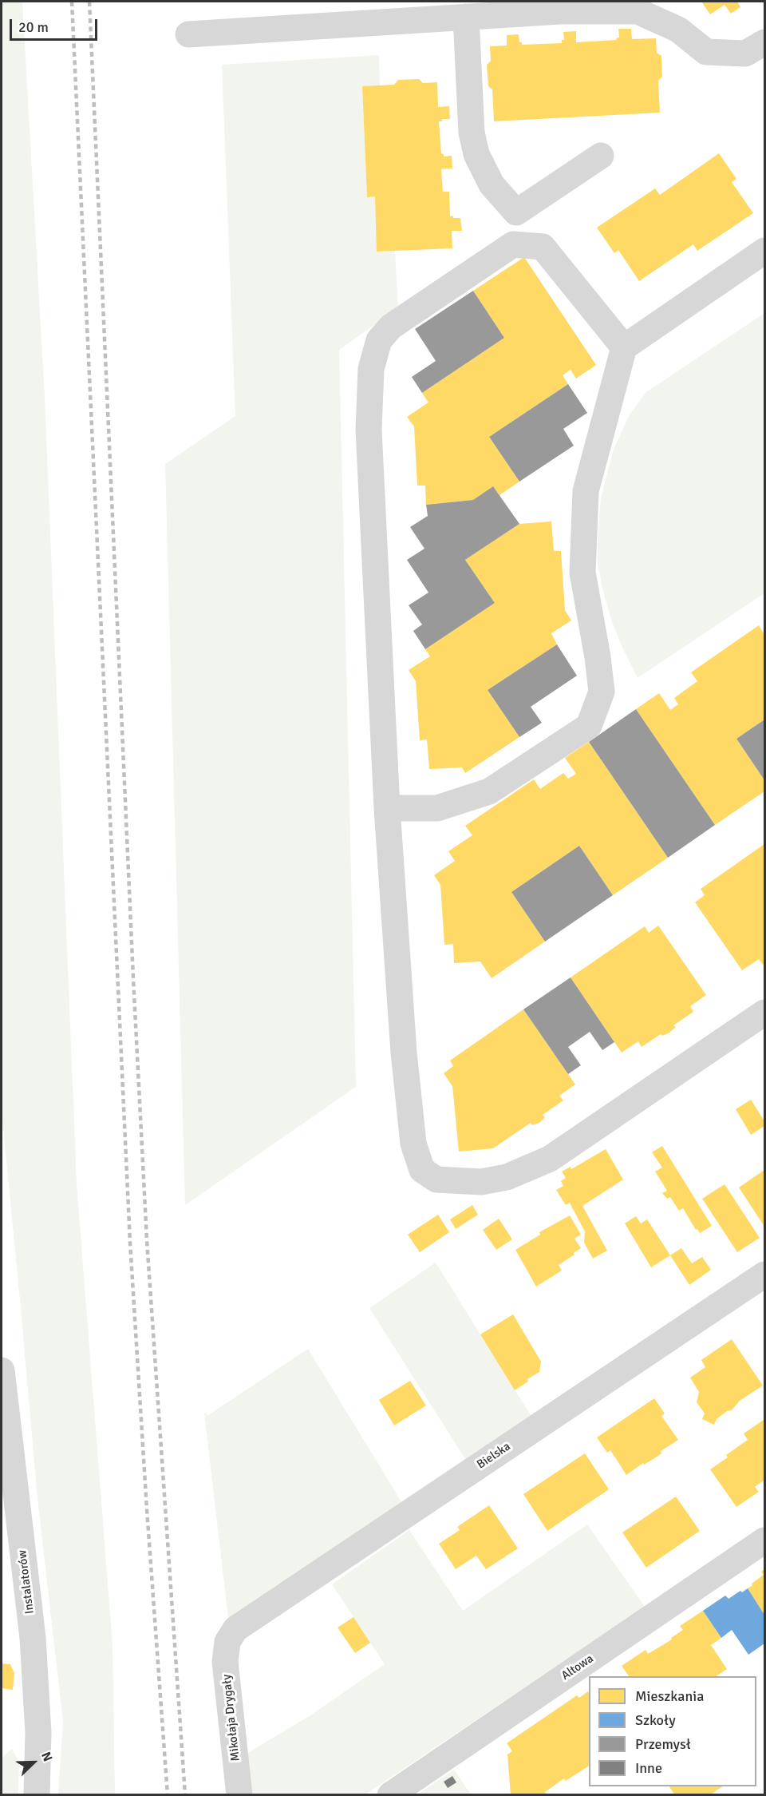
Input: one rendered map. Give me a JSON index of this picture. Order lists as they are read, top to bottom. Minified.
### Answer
{"streets":{"street":["Bielska","Instalatorów","Altowa","Mikołaja Drygały"]},"crossings":[["Bielska","Mikołaja Drygały"]],"legend":["Mieszkania","Szkoły","Przemysł","Inne"],"scale_bar":"20 m","north":"top right"}
